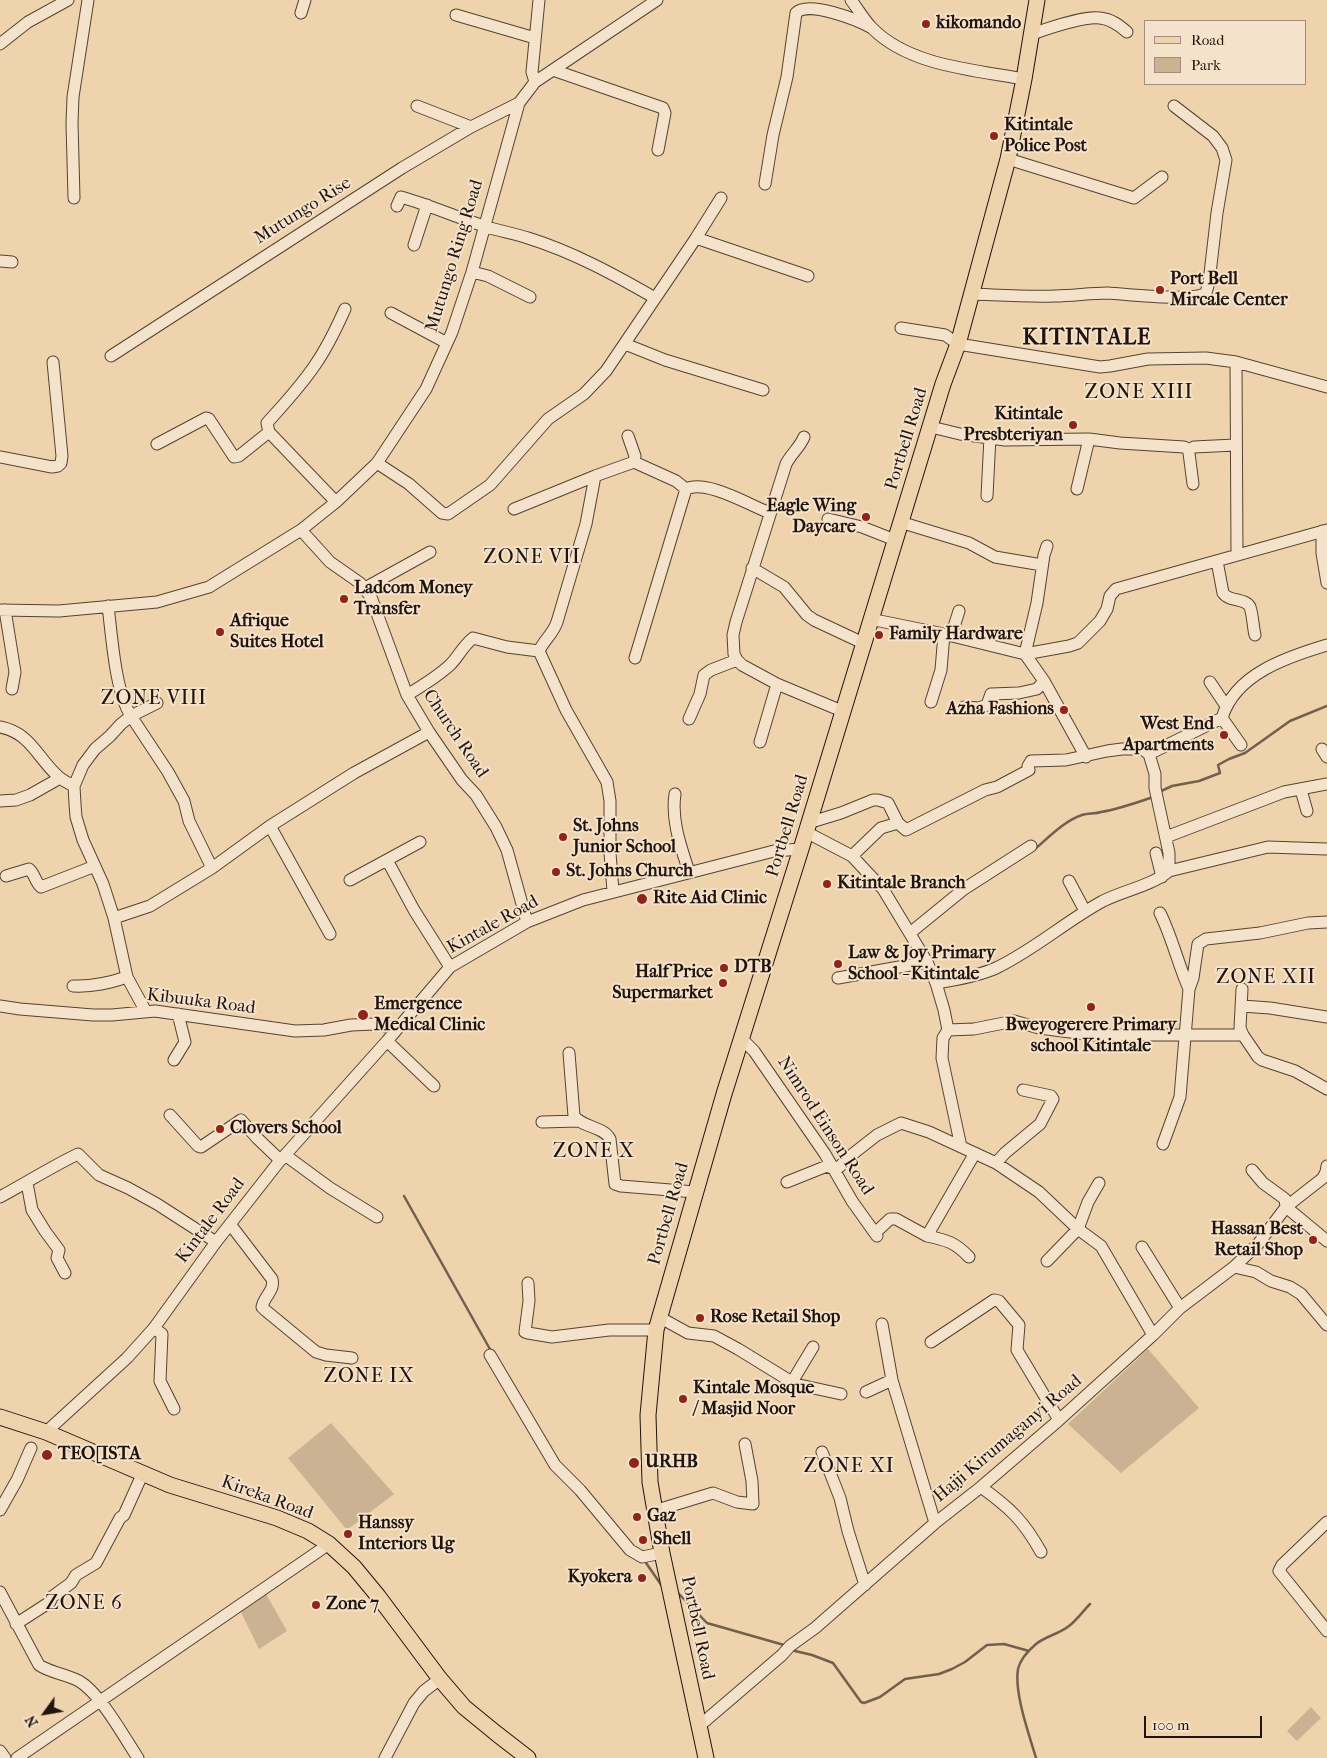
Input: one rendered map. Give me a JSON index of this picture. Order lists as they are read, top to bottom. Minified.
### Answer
{"streets":{"main road":["Portbell Road","Kireka Road"],"street":["Mutungo Rise","Mutungo Ring Road","Church Road","Kintale Road","Kibuuka Road","Nimrod Einson Road","Hajji Kirumaganyi Road"]},"crossings":[["Mutungo Rise","Mutungo Ring Road"],["Mutungo Ring Road","Church Road"],["Portbell Road","Kintale Road"],["Portbell Road","Nimrod Einson Road"],["Portbell Road","Hajji Kirumaganyi Road"],["Church Road","Kintale Road"],["Kintale Road","Kibuuka Road"],["Kintale Road","Kireka Road"]],"districts":["KITINTALE","ZONE XIII","ZONE VII","ZONE VIII","ZONE XII","ZONE X","ZONE IX","ZONE XI","ZONE 6"],"places":["kikomando","Kitintale Police Post","Port Bell Mircale Center","Kitintale Presbteriyan","Eagle Wing Daycare","Ladcom Money Transfer","Afrique Suites Hotel","Family Hardware","Azha Fashions","West End Apartments","St. Johns Junior School","St. Johns Church","Kitintale Branch","Rite Aid Clinic","Law & Joy Primary School - Kitintale","DTB","Half Price Supermarket","Bweyogerere Primary school Kitintale","Emergence Medical Clinic","Clovers School","Hassan Best Retail Shop","Rose Retail Shop","Kintale Mosque / Masjid Noor","TEO[ISTA","URHB","Gaz","Hanssy Interiors Ug","Shell","Kyokera","Zone 7"],"legend":["Road","Park"],"scale_bar":"100 m","north":"bottom left"}
